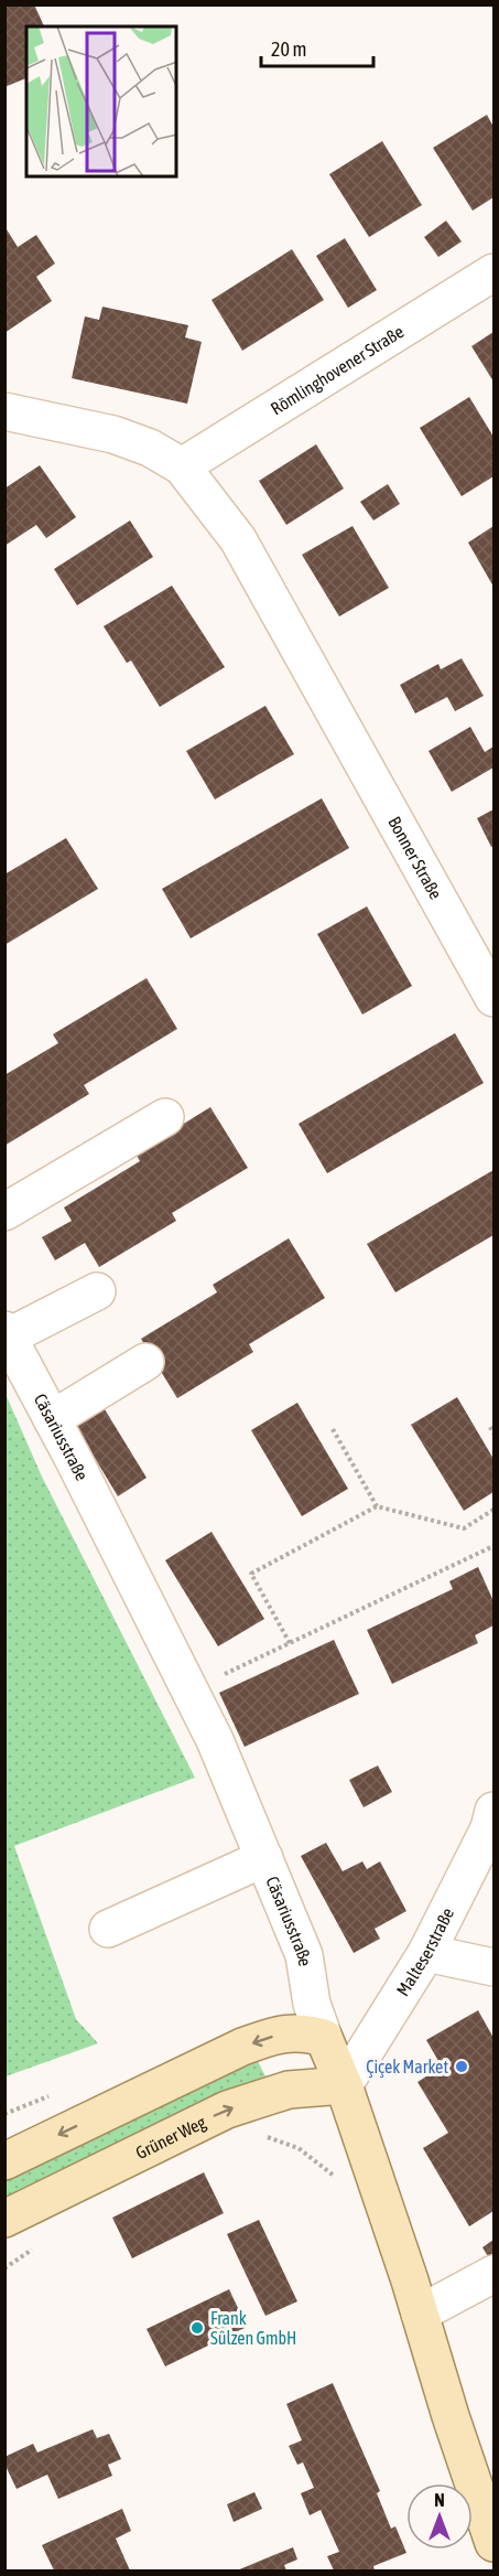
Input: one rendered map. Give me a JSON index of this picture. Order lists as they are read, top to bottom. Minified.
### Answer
{"streets":{"main road":["Cäsariusstraße","Grüner Weg"],"street":["Römlinghovener Straße","Bonner Straße","Malteserstraße"]},"crossings":[["Römlinghovener Straße","Bonner Straße"],["Cäsariusstraße","Malteserstraße"],["Cäsariusstraße","Grüner Weg"],["Malteserstraße","Grüner Weg"]],"places":["Çiçek Market","Frank Sülzen GmbH"],"scale_bar":"20 m","north":"top"}
